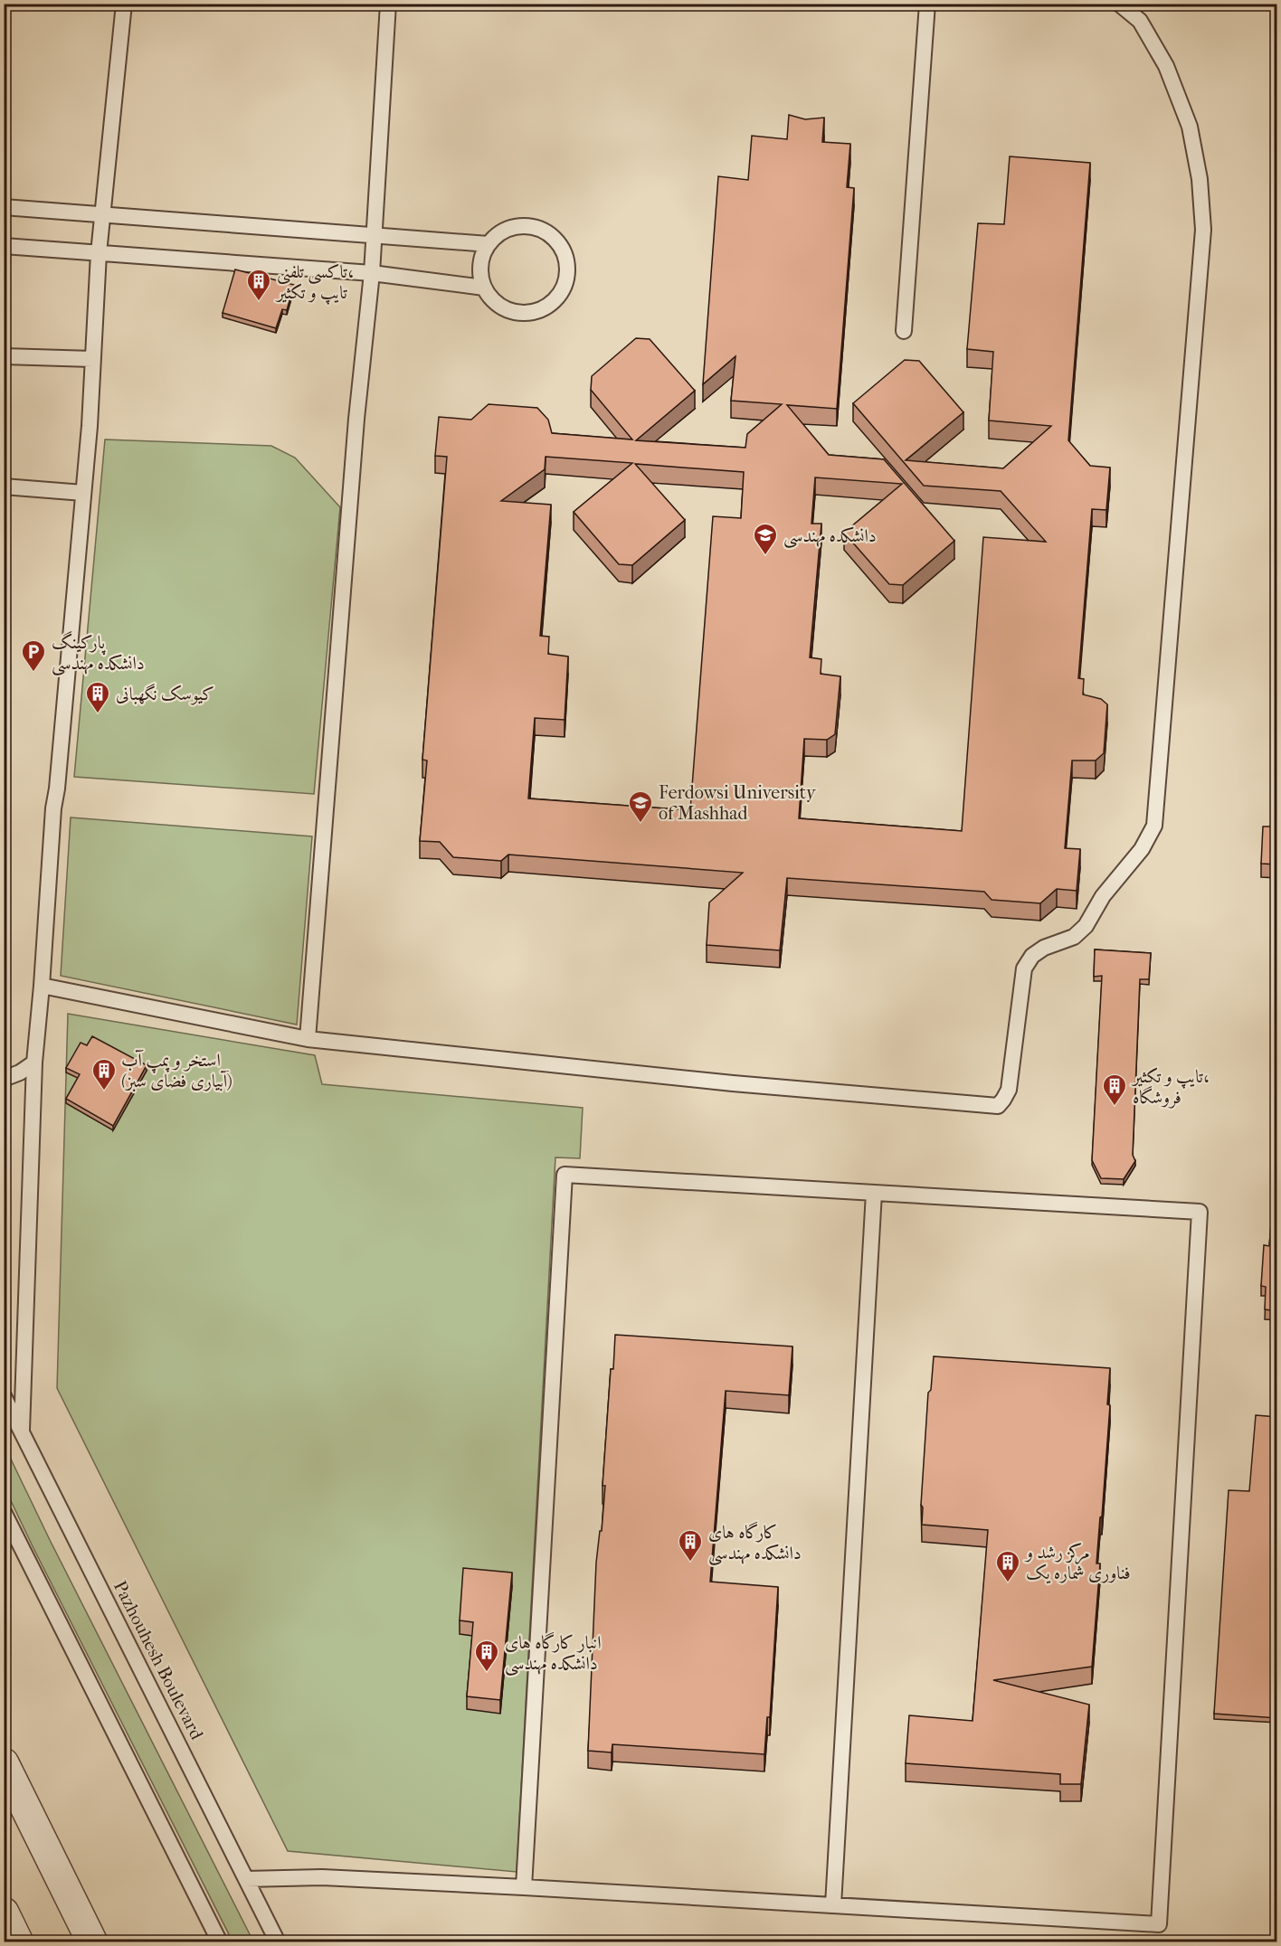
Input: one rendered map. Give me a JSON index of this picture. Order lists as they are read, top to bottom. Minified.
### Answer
{"streets":{"lane":["Pazhouhesh Boulevard"]},"places":{"building":["تاکسی تلفنی، تایپ و تکثیر","کیوسک نگهبانی","استخر و پمپ آب (آبیاری فضای سبز)","تایپ و تکثیر، فروشگاه","کارگاه های دانشکده مهندسی","مرکز رشد و فناوری شماره یک","انبار کارگاه های دانشکده مهندسی"],"school or university":["دانشکده مهندسی","Ferdowsi University of Mashhad"],"parking":["پارکینگ دانشکده مهندسی"]}}
